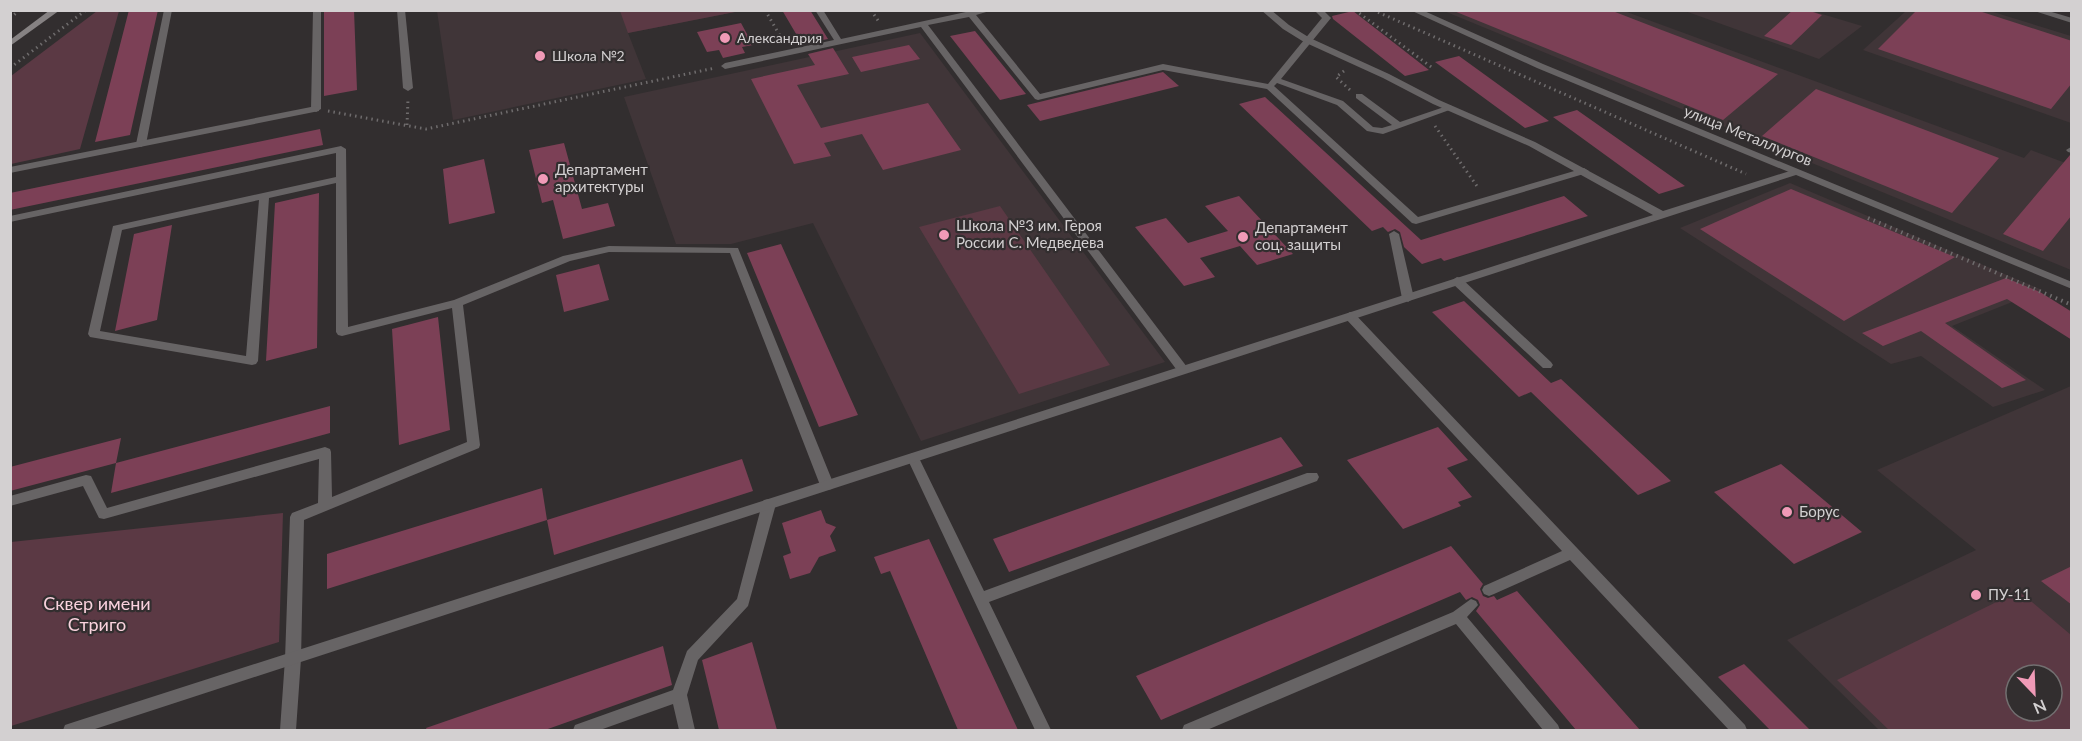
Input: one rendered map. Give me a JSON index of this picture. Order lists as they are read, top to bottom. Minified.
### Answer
{"streets":{"street":["улица Металлургов"]},"parks":["Сквер имени Стриго"],"places":["Александрия","Школа №2","Департамент архитектуры","Школа №3 им. Героя России С. Медведева","Департамент соц. защиты","Борус","ПУ-11"],"north":"bottom right"}
